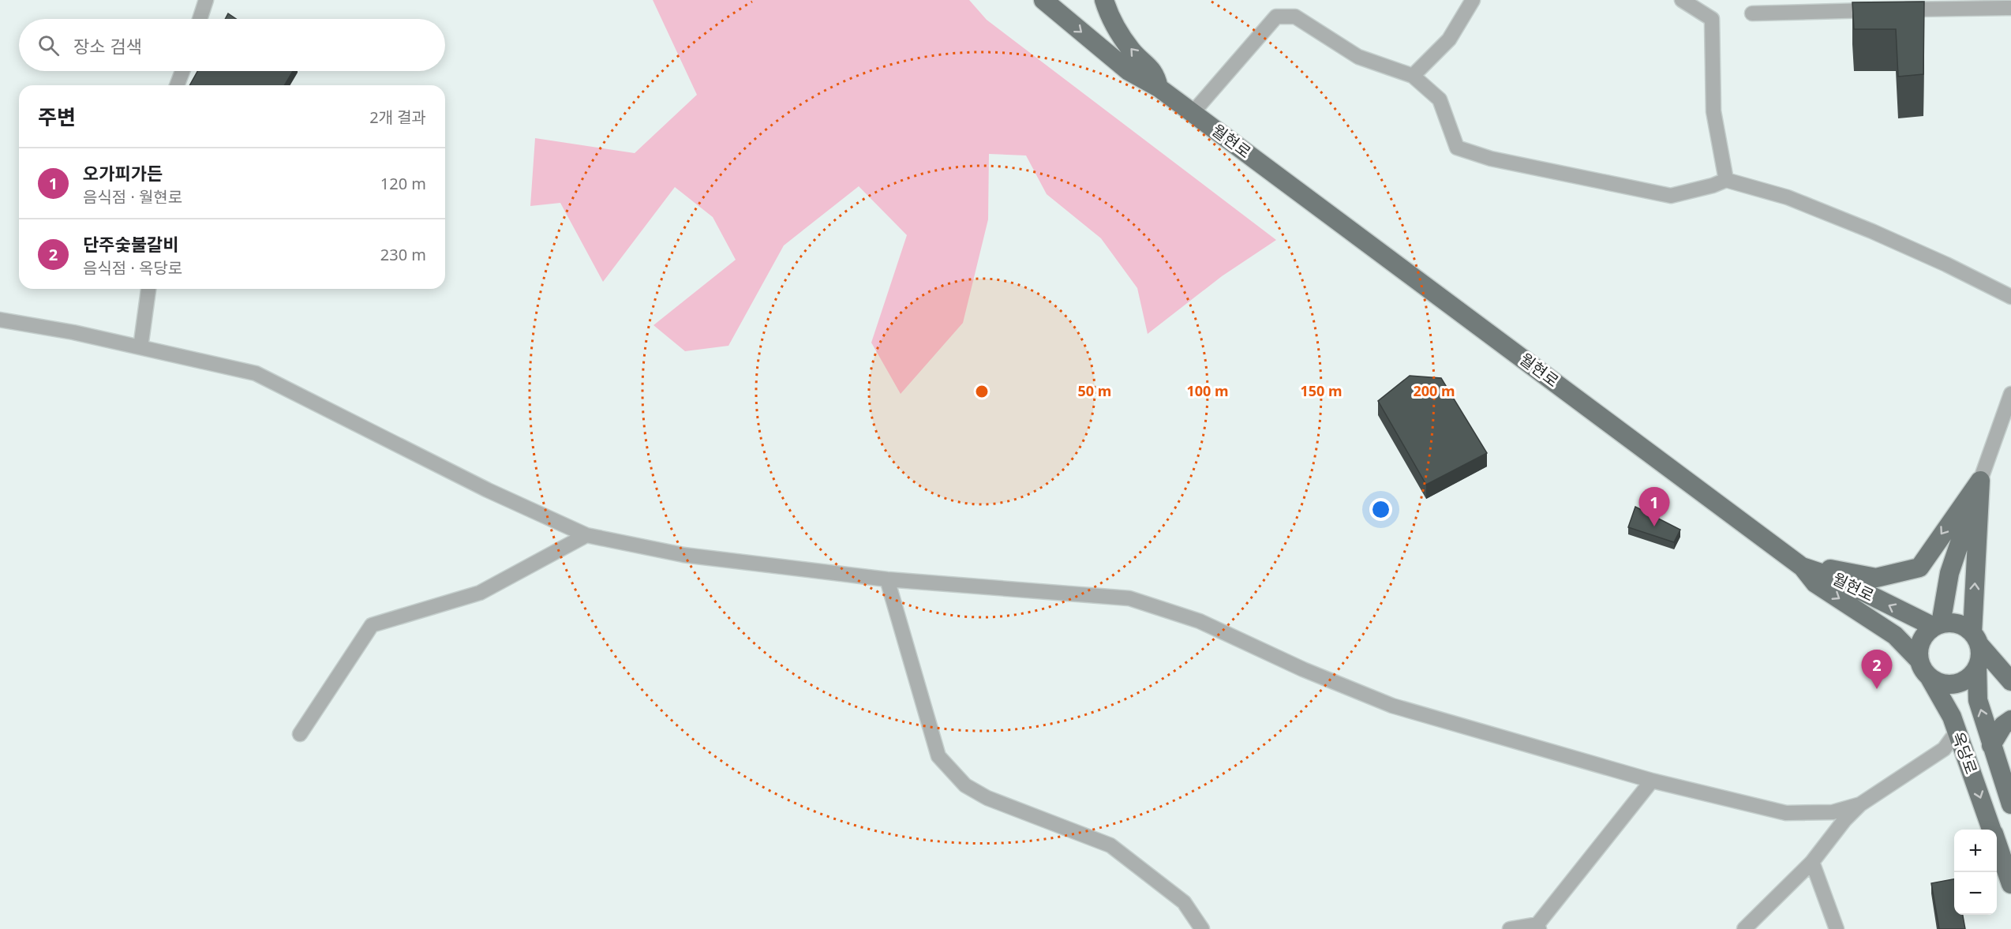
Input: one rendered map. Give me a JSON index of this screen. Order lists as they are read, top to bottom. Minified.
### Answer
{"streets":{"main road":["월현로","옥당로"]},"crossings":[["월현로","옥당로"]],"page":{"search":"장소 검색","heading":["주변","2개 결과"],"list":[{"mark":"1","name":"오가피가든","note":"음식점 · 월현로","value":"120 m"},{"mark":"2","name":"단주숯불갈비","note":"음식점 · 옥당로","value":"230 m"}],"pins":["1","2"],"map_buttons":["+","−"]},"rings":["50 m","100 m","150 m","200 m"]}
